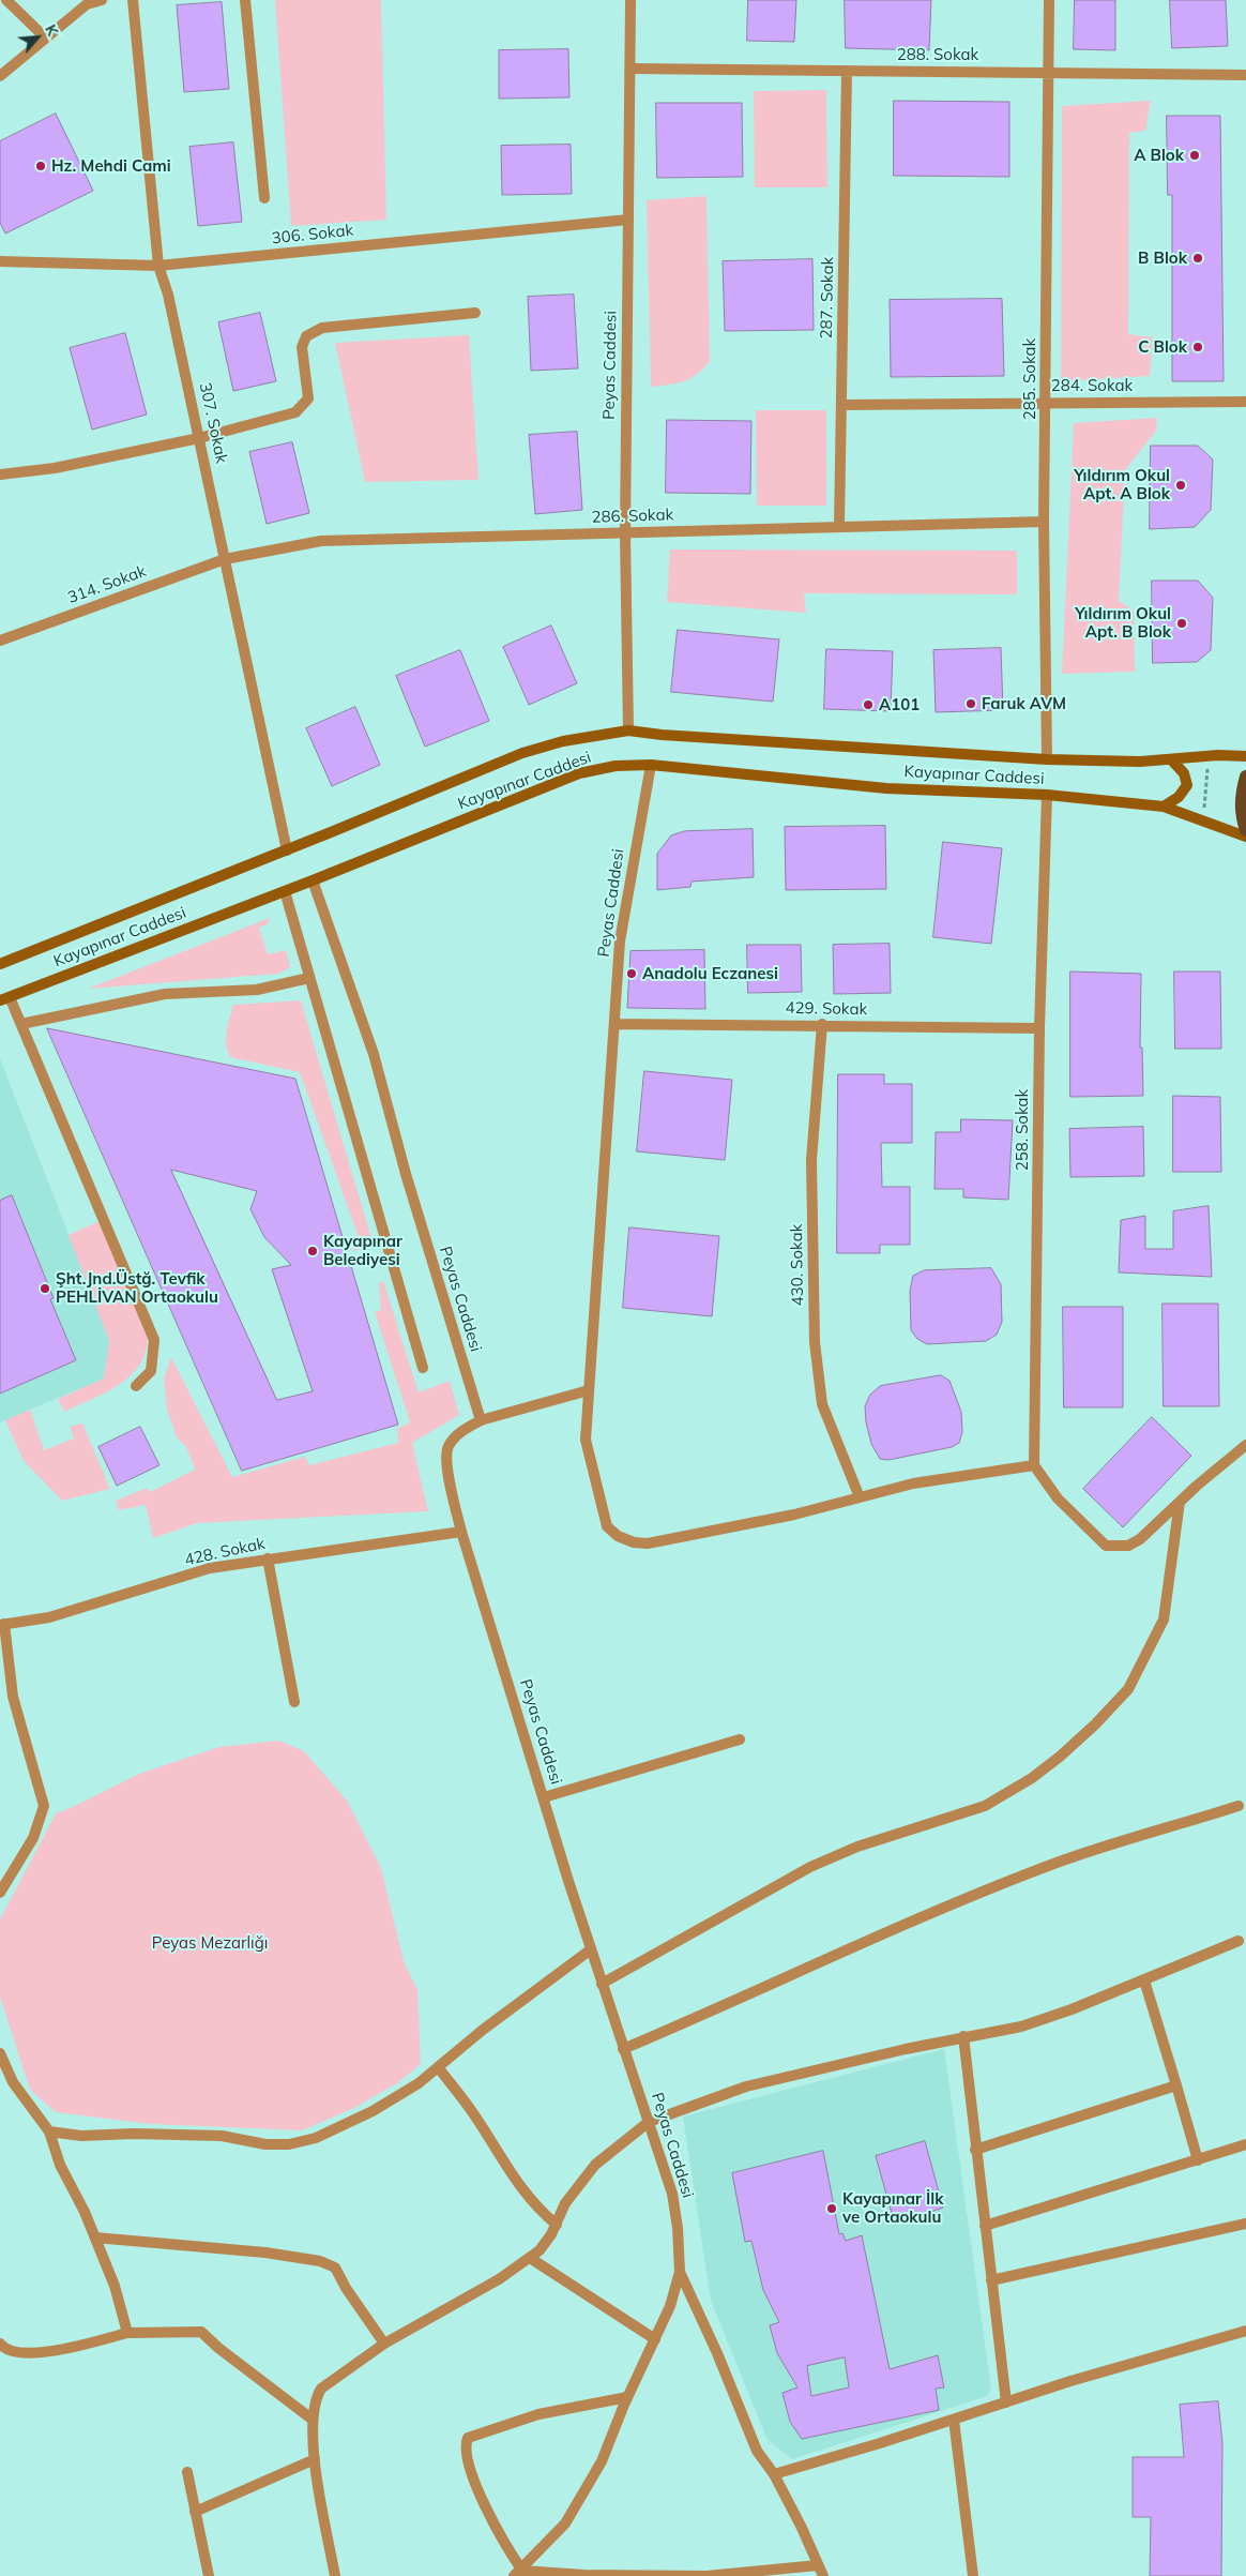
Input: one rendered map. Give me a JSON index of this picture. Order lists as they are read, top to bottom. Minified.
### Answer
{"streets":{"main road":["Kayapınar Caddesi"],"street":["288. Sokak","306. Sokak","287. Sokak","Peyas Caddesi","285. Sokak","284. Sokak","307. Sokak","286. Sokak","314. Sokak","429. Sokak","258. Sokak","430. Sokak","428. Sokak"]},"crossings":[["288. Sokak","287. Sokak"],["288. Sokak","Peyas Caddesi"],["288. Sokak","285. Sokak"],["306. Sokak","Peyas Caddesi"],["306. Sokak","307. Sokak"],["287. Sokak","284. Sokak"],["287. Sokak","286. Sokak"],["Peyas Caddesi","286. Sokak"],["Peyas Caddesi","Kayapınar Caddesi"],["Peyas Caddesi","429. Sokak"],["Peyas Caddesi","430. Sokak"],["Peyas Caddesi","428. Sokak"],["285. Sokak","284. Sokak"],["285. Sokak","286. Sokak"],["285. Sokak","Kayapınar Caddesi"],["307. Sokak","286. Sokak"],["307. Sokak","314. Sokak"],["307. Sokak","Kayapınar Caddesi"],["286. Sokak","314. Sokak"],["Kayapınar Caddesi","258. Sokak"],["429. Sokak","258. Sokak"],["429. Sokak","430. Sokak"]],"parks":["Peyas Mezarlığı"],"places":["A Blok","Hz. Mehdi Cami","B Blok","C Blok","Yıldırım Okul Apt. A Blok","Yıldırım Okul Apt. B Blok","Faruk AVM","A101","Anadolu Eczanesi","Kayapınar Belediyesi","Şht.Jnd.Üstğ. Tevfik PEHLİVAN Ortaokulu","Kayapınar İlk ve Ortaokulu"],"north":"top right"}
